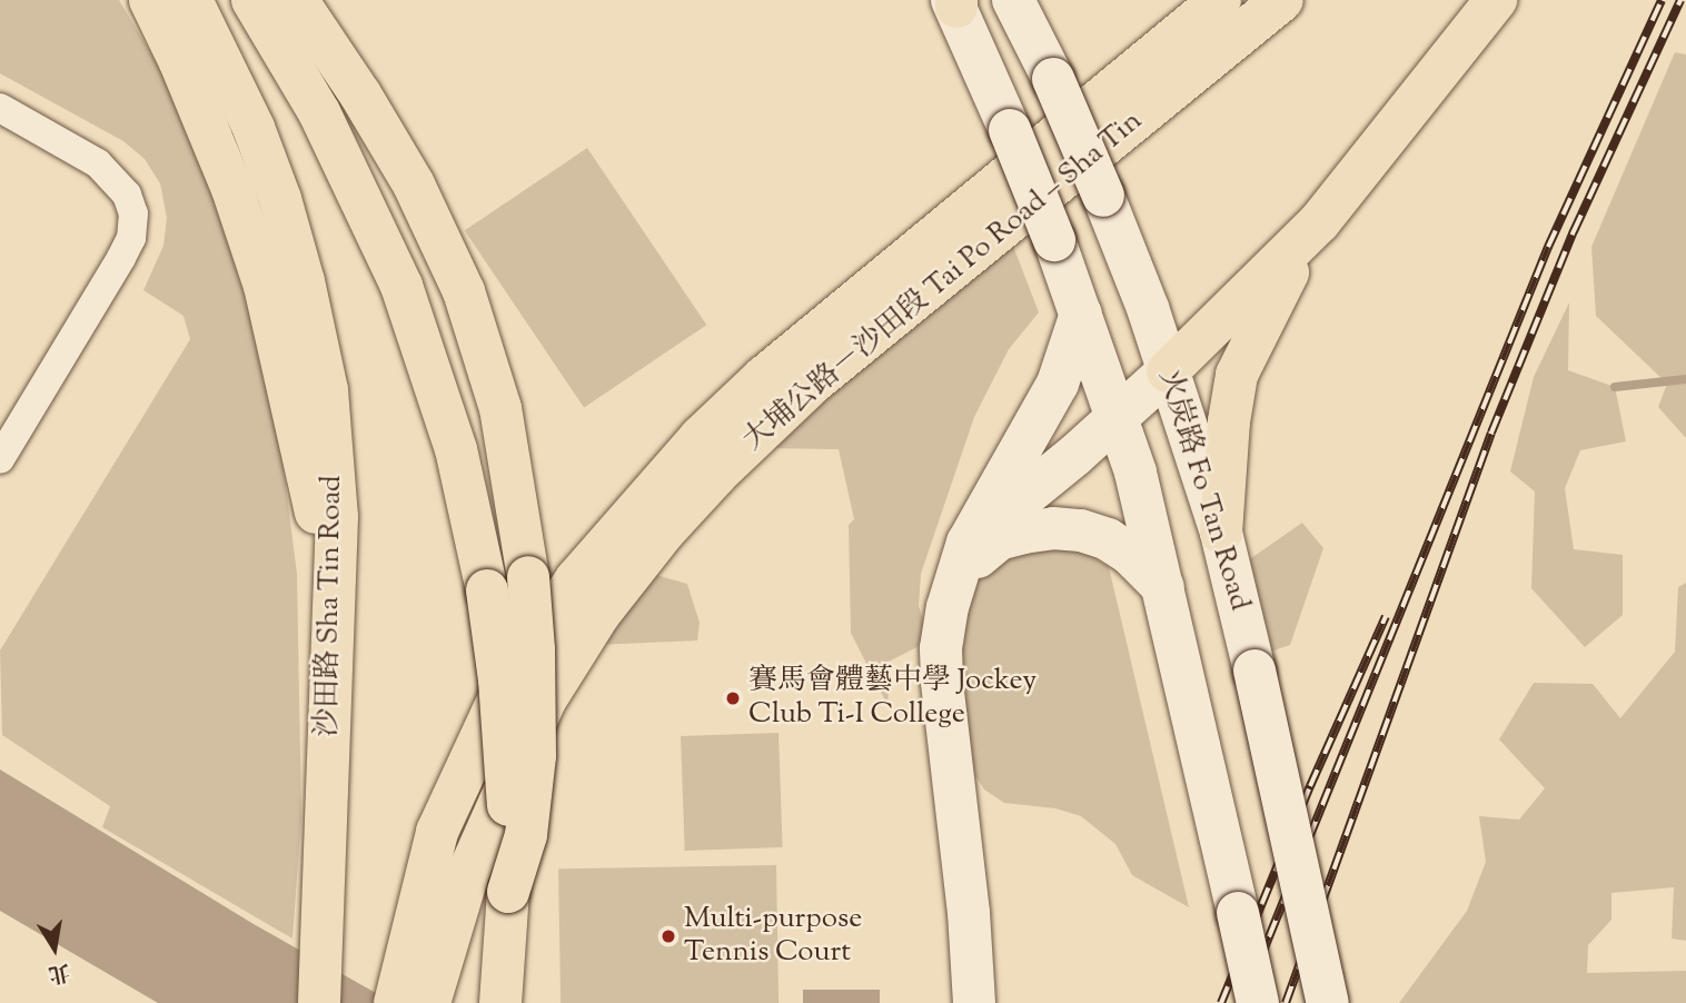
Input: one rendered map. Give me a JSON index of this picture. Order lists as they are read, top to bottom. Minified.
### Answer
{"streets":{"highway":["大埔公路－沙田段 Tai Po Road – Sha Tin","沙田路 Sha Tin Road"],"main road":["火炭路 Fo Tan Road"]},"places":["賽馬會體藝中學 Jockey Club Ti-I College","Multi-purpose Tennis Court"],"north":"bottom"}
